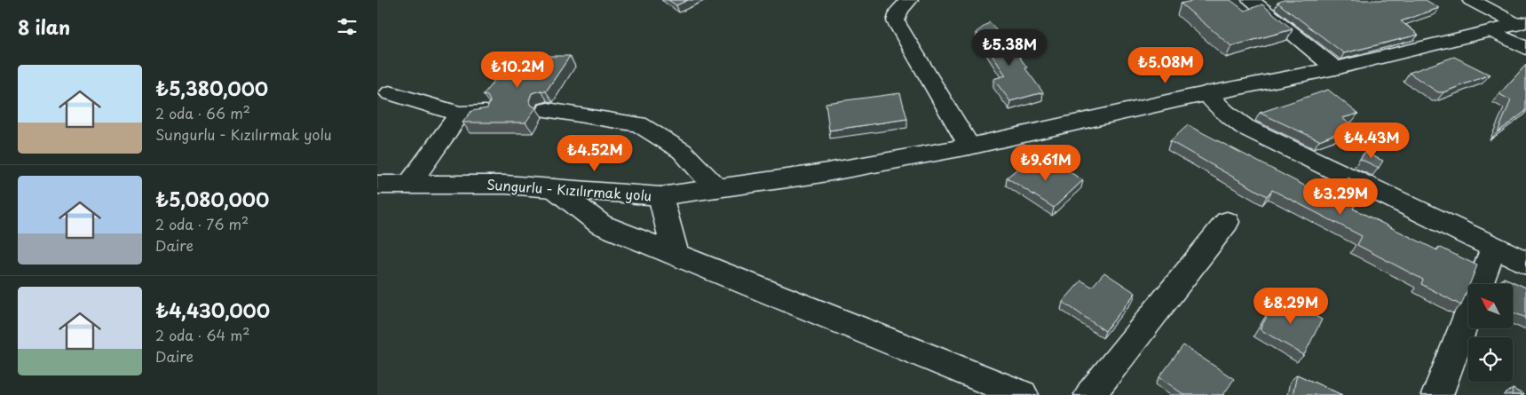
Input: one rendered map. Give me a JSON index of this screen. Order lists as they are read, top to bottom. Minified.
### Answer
{"streets":{"street":["Sungurlu - Kızılırmak yolu"]},"north":"top left","page":{"heading":"8 ilan","price":["₺5.38M","₺5.08M","₺10.2M","₺4.43M","₺4.52M","₺9.61M","₺3.29M","₺8.29M"],"list":[{"name":"₺5,380,000","note":"2 oda · 66 m² · Sungurlu - Kızılırmak yolu"},{"name":"₺5,080,000","note":"2 oda · 76 m² · Daire"},{"name":"₺4,430,000","note":"2 oda · 64 m² · Daire"}]}}
